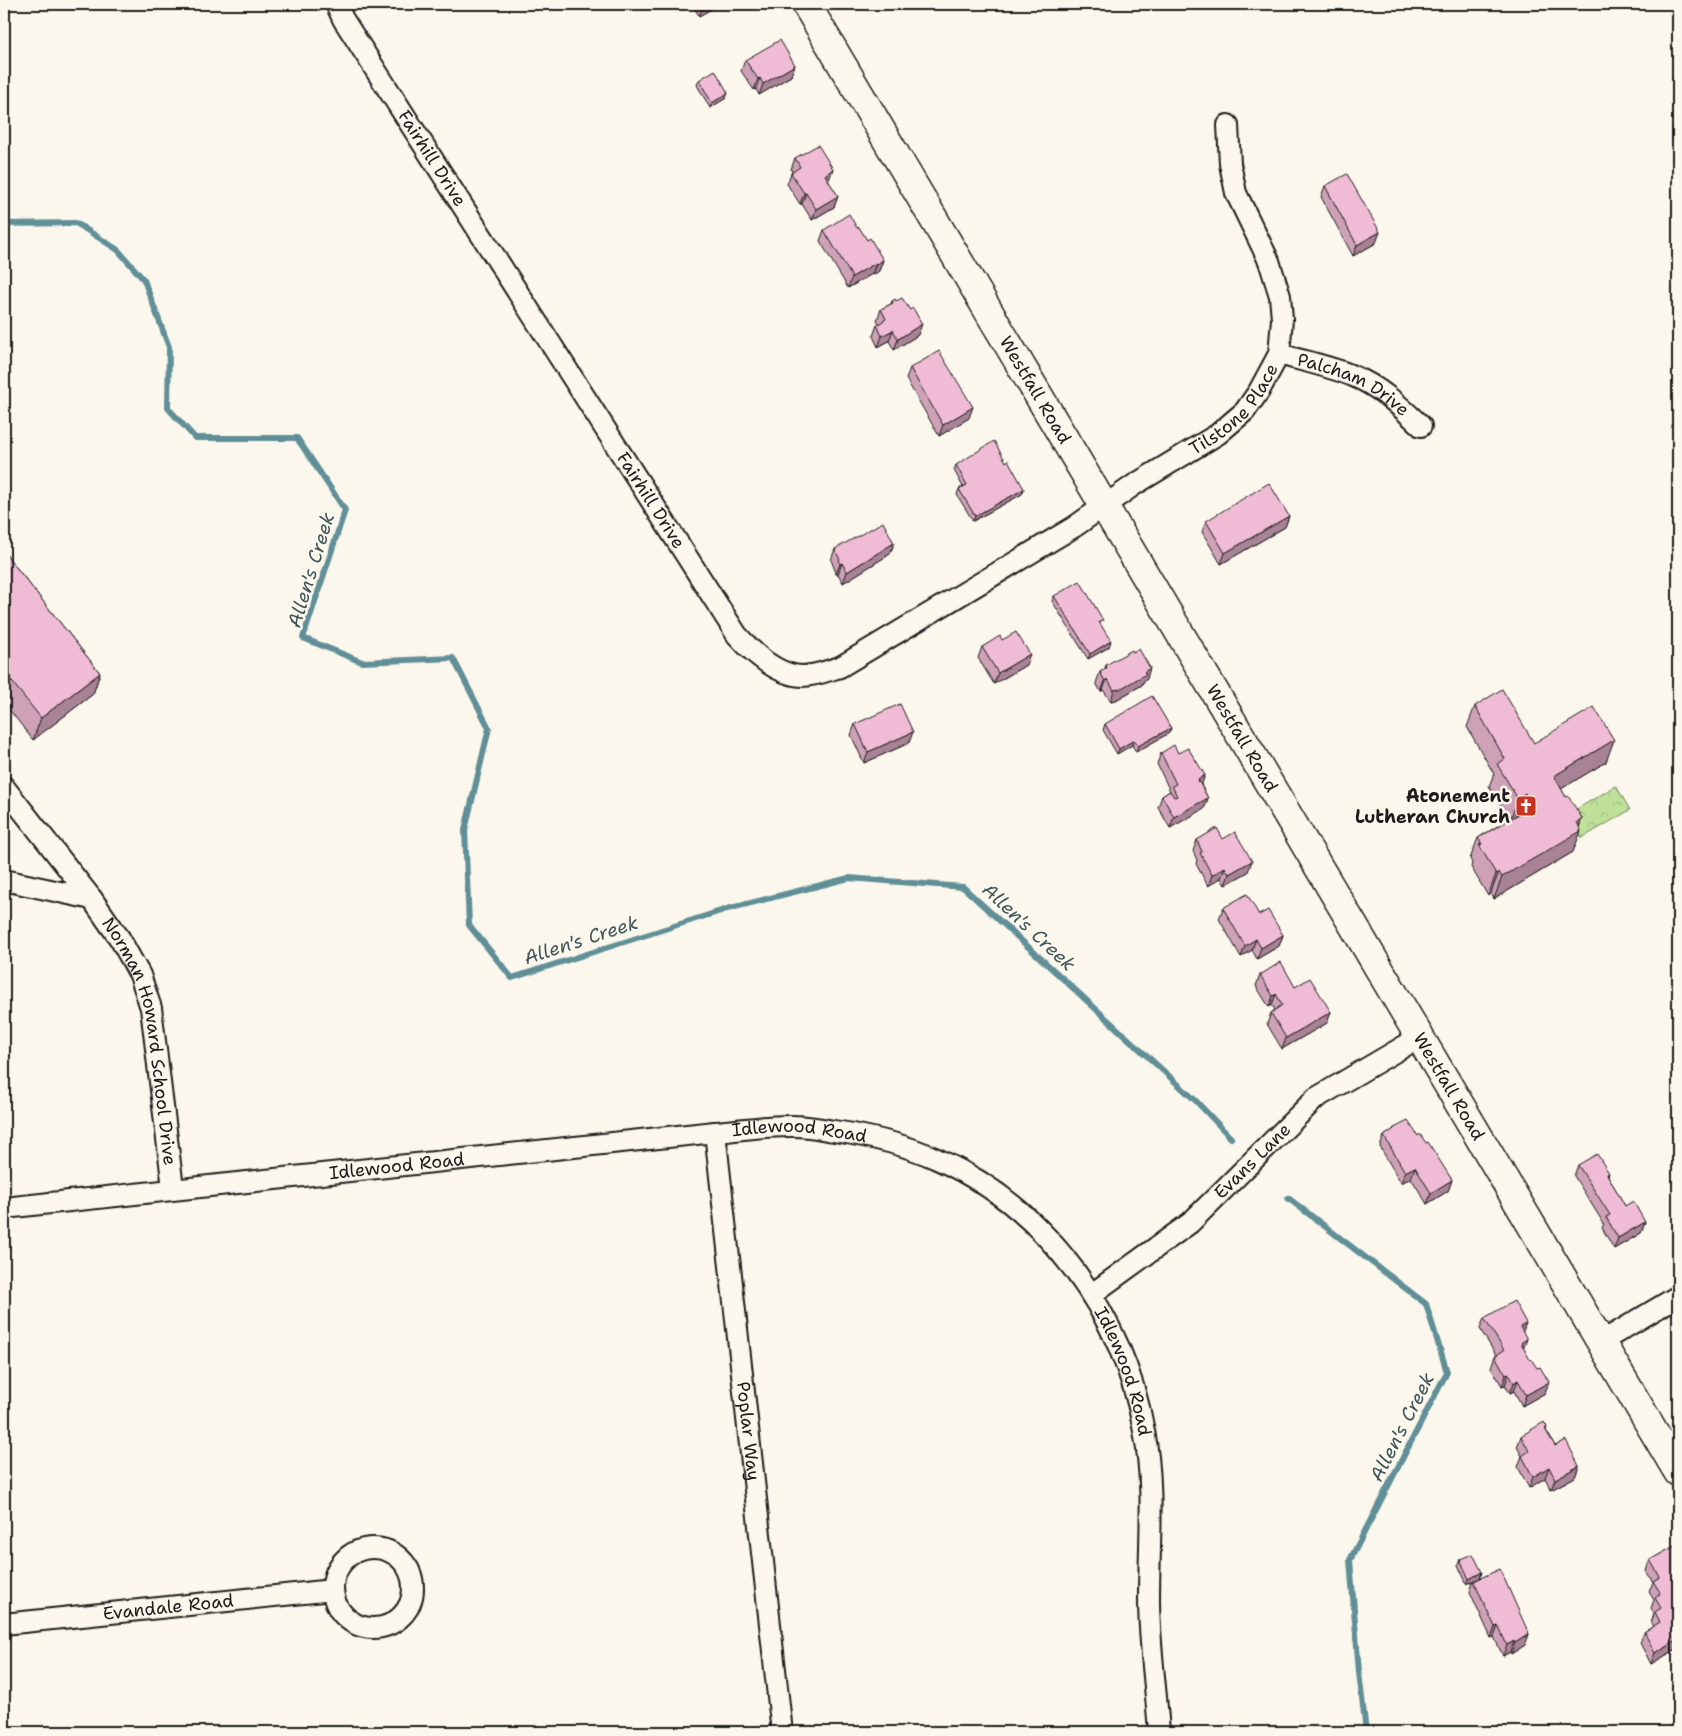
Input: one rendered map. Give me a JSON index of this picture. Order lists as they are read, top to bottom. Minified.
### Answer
{"streets":{"street":["Fairhill Drive","Palcham Drive","Westfall Road","Tilstone Place","Norman Howard School Drive","Idlewood Road","Evans Lane","Poplar Way","Evandale Road"]},"crossings":[["Fairhill Drive","Westfall Road"],["Fairhill Drive","Tilstone Place"],["Palcham Drive","Tilstone Place"],["Westfall Road","Tilstone Place"],["Westfall Road","Evans Lane"],["Norman Howard School Drive","Idlewood Road"],["Idlewood Road","Evans Lane"],["Idlewood Road","Poplar Way"]],"water":["Allen's Creek"],"places":{"church":["Atonement Lutheran Church"]}}
